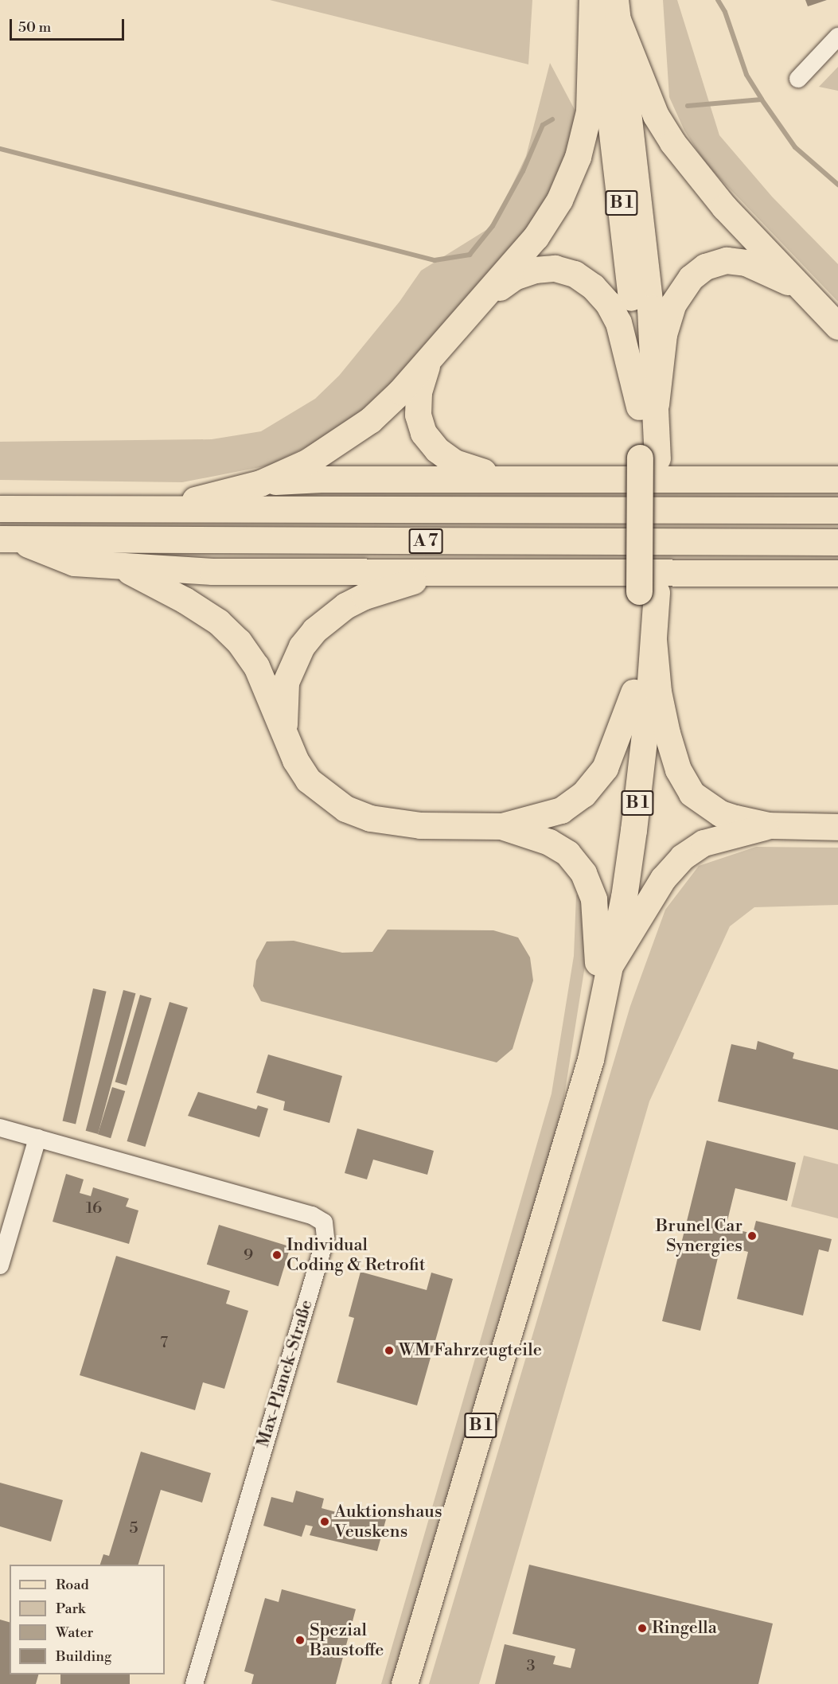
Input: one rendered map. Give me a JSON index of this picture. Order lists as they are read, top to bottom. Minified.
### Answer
{"streets":{"main road":["B 1","A 7"],"street":["Max-Planck-Straße"]},"places":["Brunel Car Synergies","Individual Coding & Retrofit","WM Fahrzeugteile","Auktionshaus Veuskens","Ringella","Spezial Baustoffe"],"house_numbers":["16","9","7","5","3"],"legend":["Road","Park","Water","Building"],"scale_bar":"50 m"}
